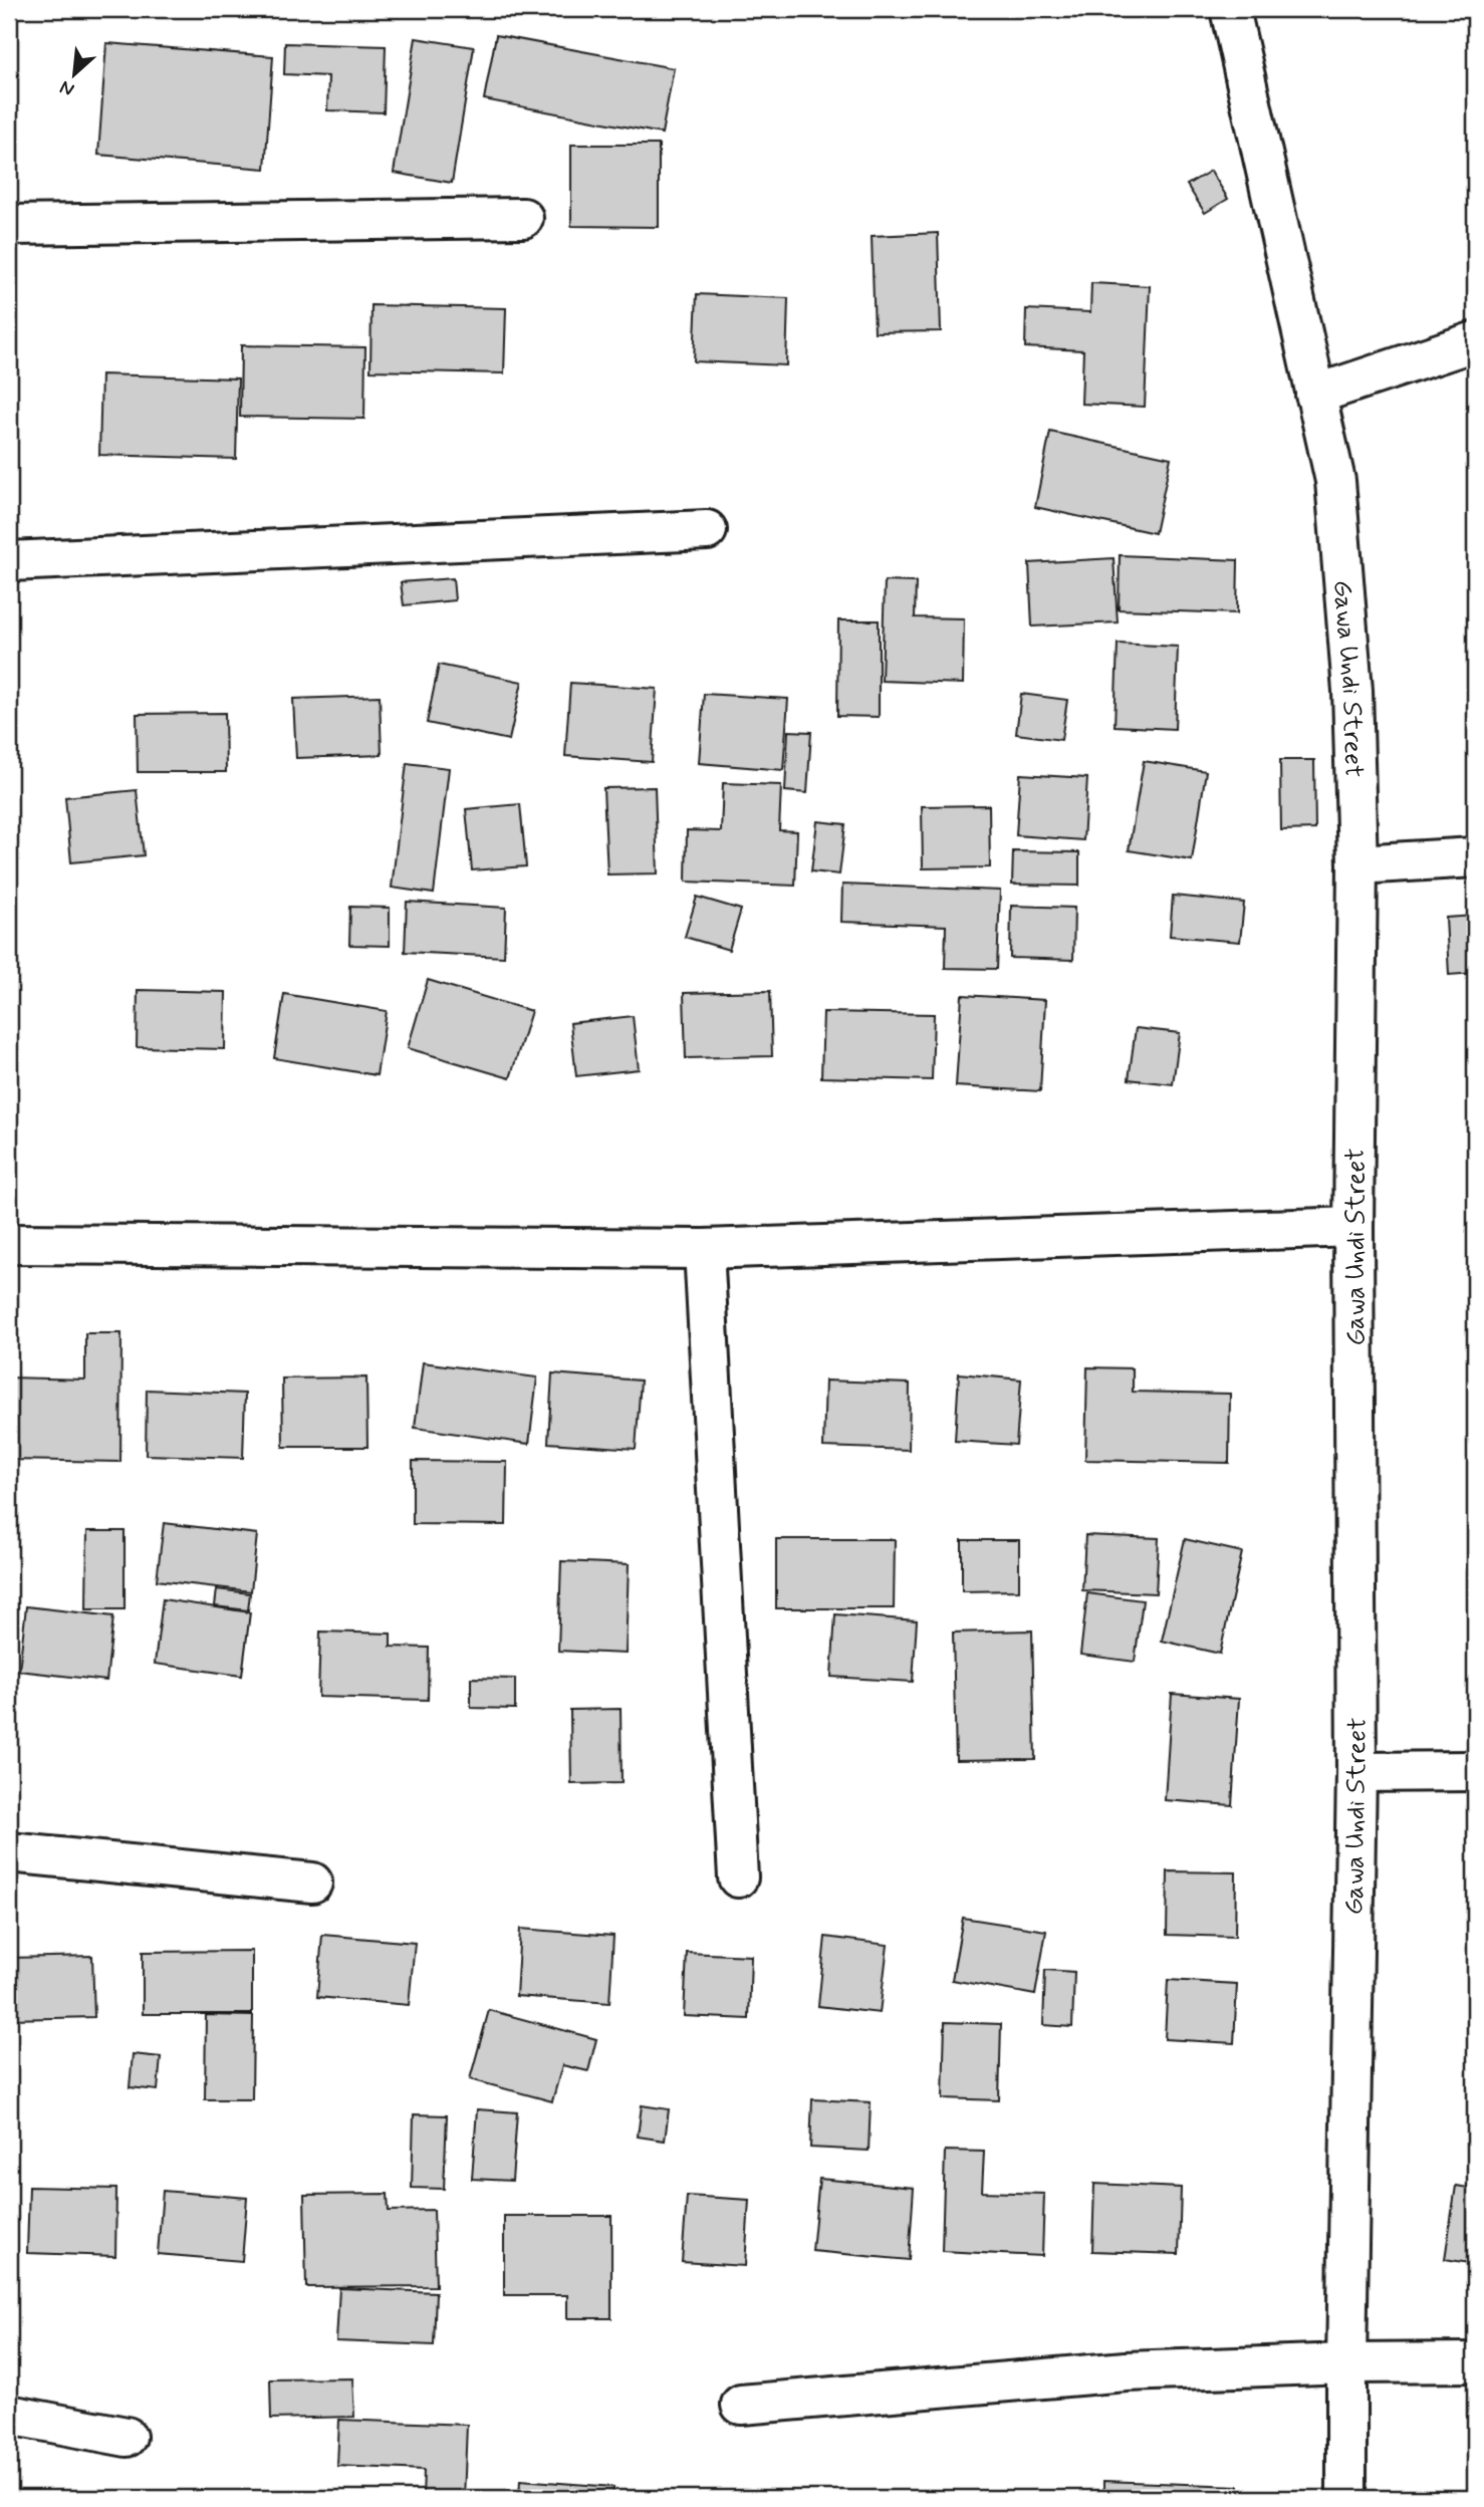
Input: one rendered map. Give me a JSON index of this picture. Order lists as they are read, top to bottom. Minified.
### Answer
{"streets":{"street":["Gawa Undi Street"]},"north":"bottom left"}
